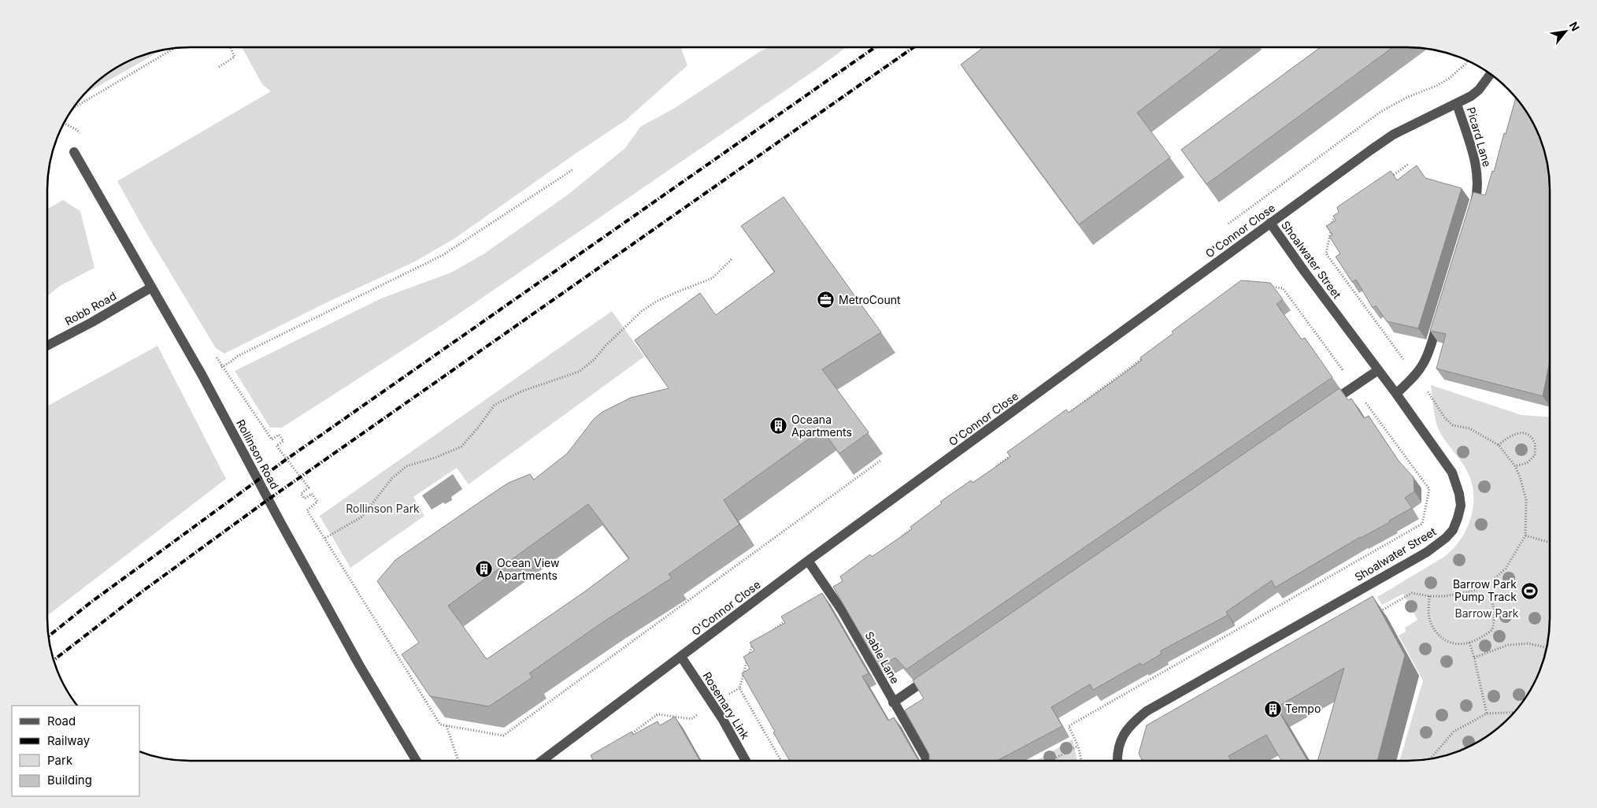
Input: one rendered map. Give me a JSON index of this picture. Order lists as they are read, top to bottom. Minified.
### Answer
{"streets":{"street":["Picard Lane","O'Connor Close","Shoalwater Street","Robb Road","Rollinson Road","Sable Lane","Rosemary Link"]},"crossings":[["Picard Lane","O'Connor Close"],["O'Connor Close","Shoalwater Street"],["O'Connor Close","Sable Lane"],["O'Connor Close","Rosemary Link"],["Robb Road","Rollinson Road"]],"parks":["Rollinson Park","Barrow Park"],"places":{"office":["MetroCount"],"building":["Oceana Apartments","Ocean View Apartments","Tempo"],"sports":["Barrow Park Pump Track"]},"legend":["Road","Railway","Park","Building"],"north":"top right"}
